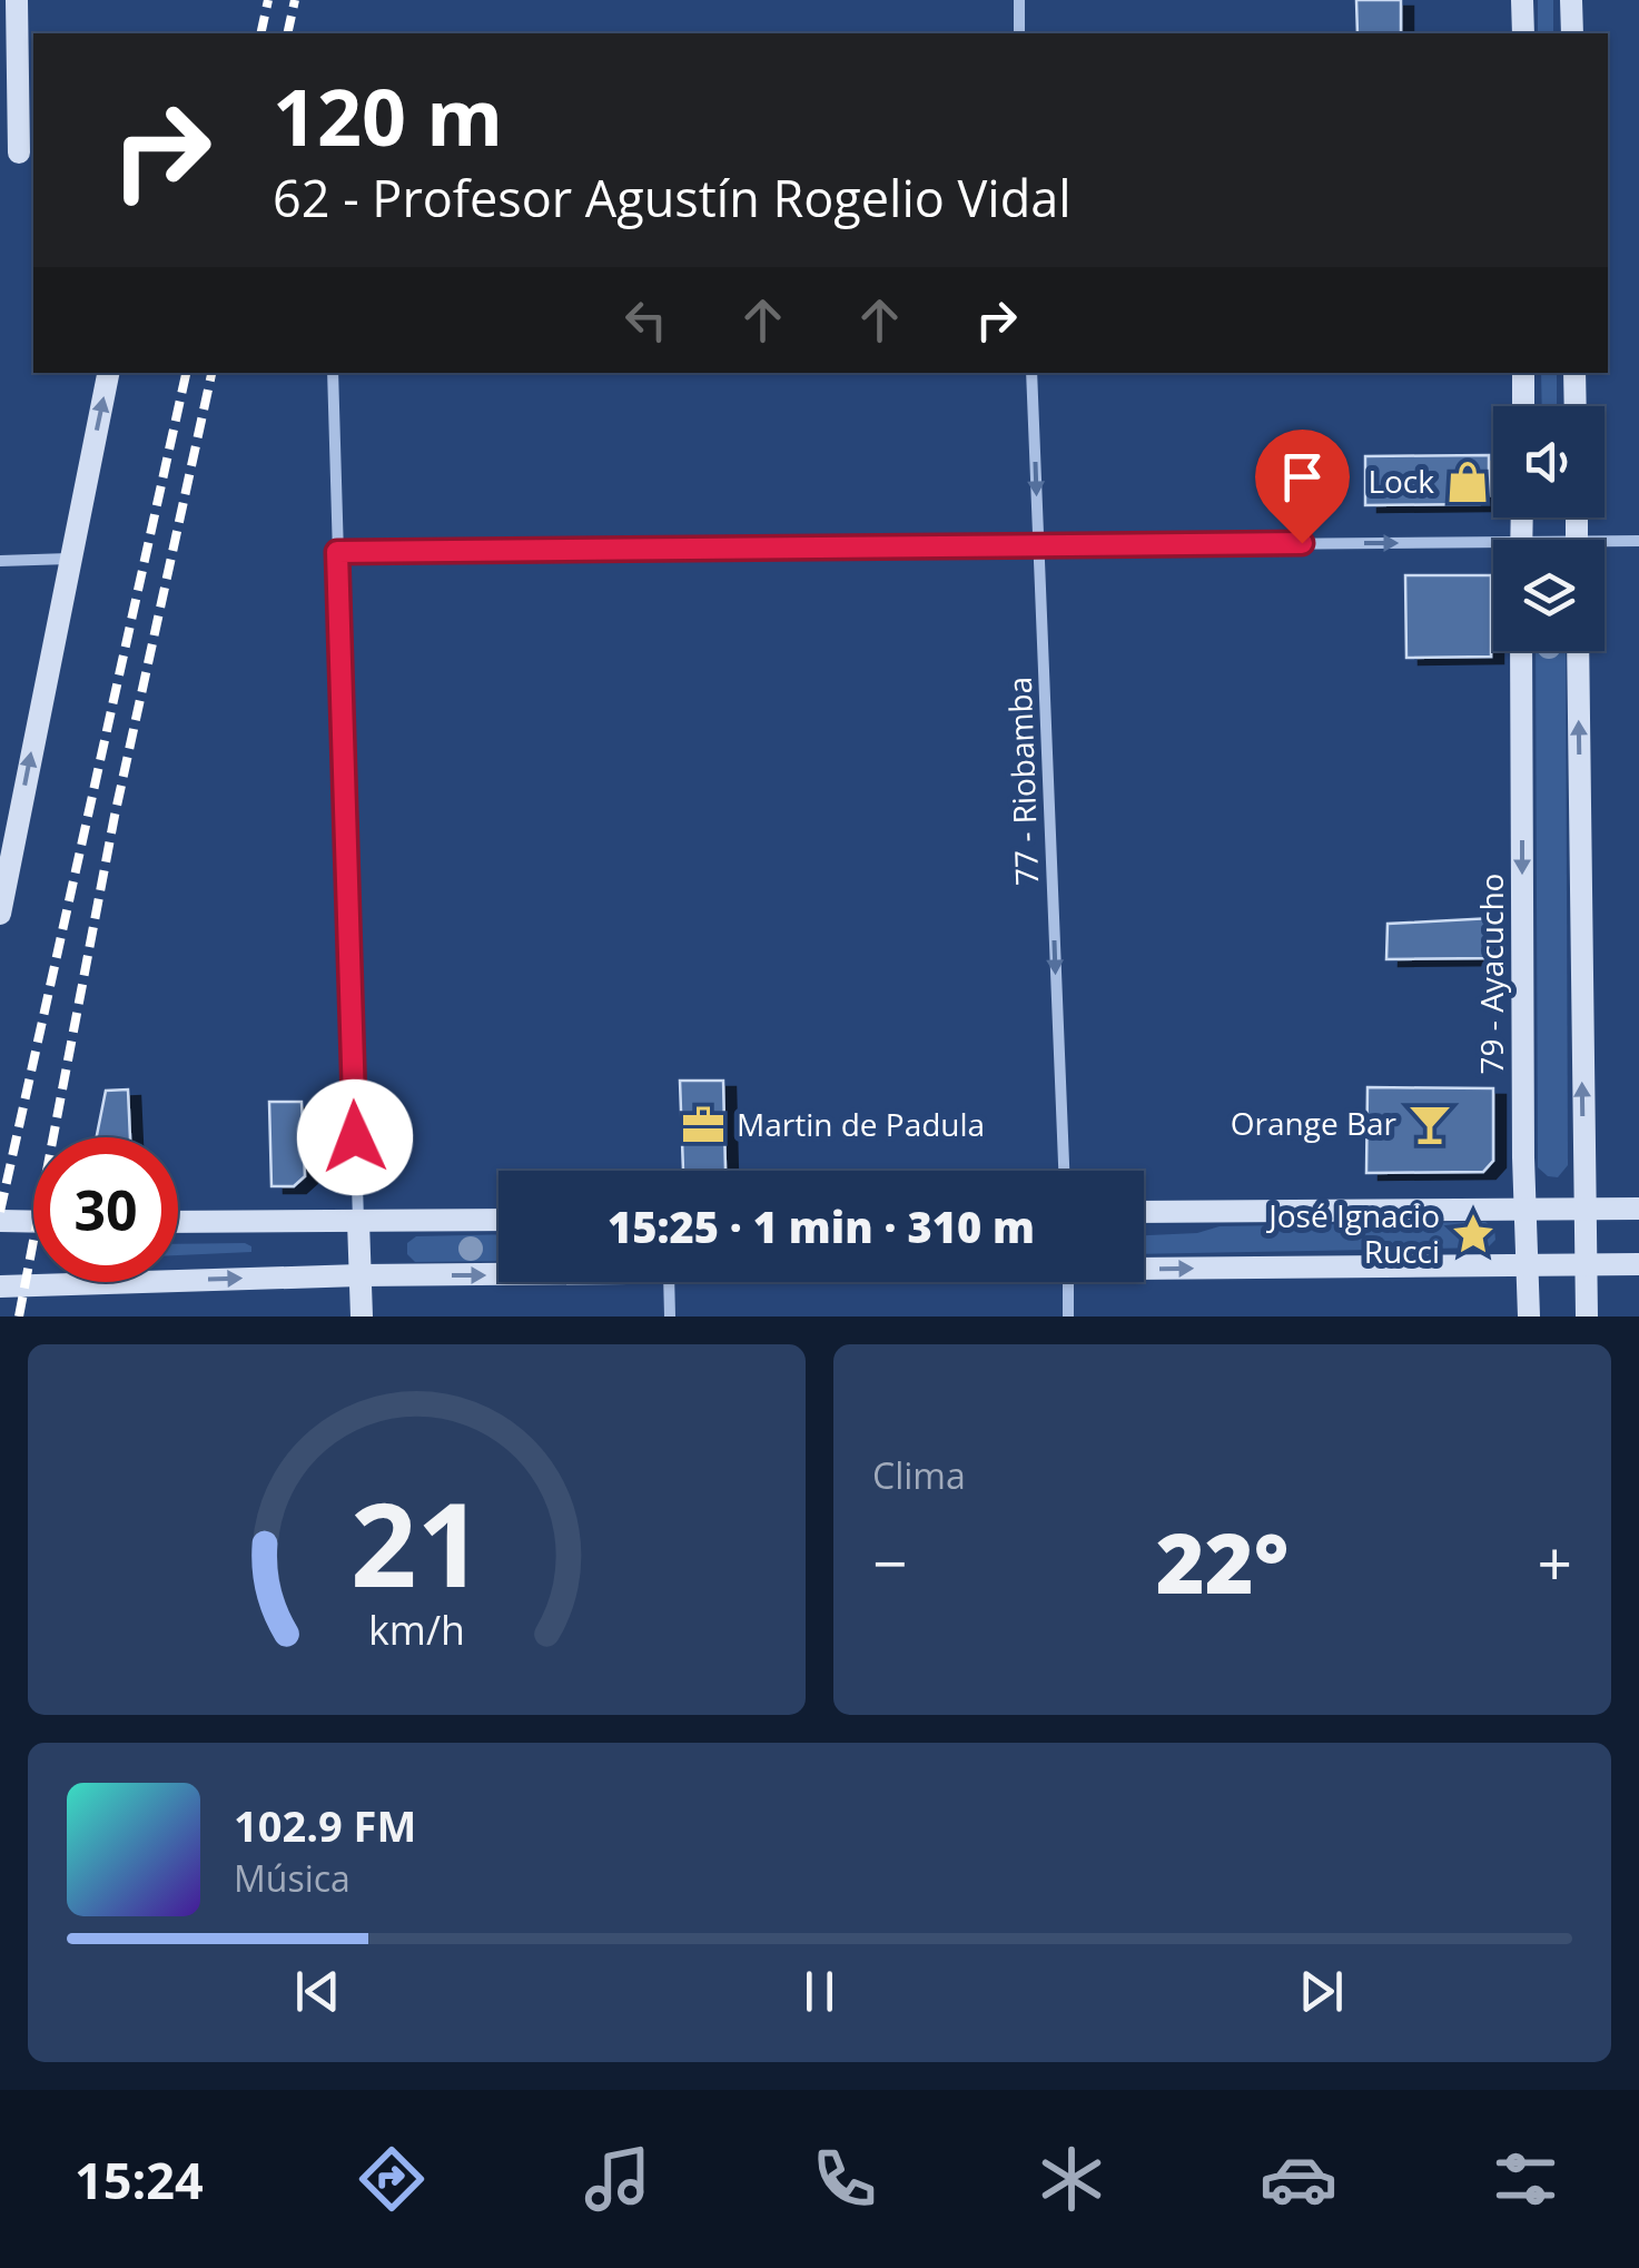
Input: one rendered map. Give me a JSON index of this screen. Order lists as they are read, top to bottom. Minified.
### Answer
{"streets":{"main road":["79 - Ayacucho"],"street":["77 - Riobamba"]},"one_way":["77 - Riobamba"],"places":{"shop":["Lock"],"bar":["Orange Bar"],"office":["Martin de Padula"],"place":["José Ignacio Rucci"]},"page":{"turn":["120 m","62 - Profesor Agustín Rogelio Vidal"],"limit":"30","trip":"15:25 · 1 min · 310 m","tile":"Clima","heat":["−","22°","+"],"song":["102.9 FM","Música"],"tabs":"15:24","gauge":["21","km/h"]}}
